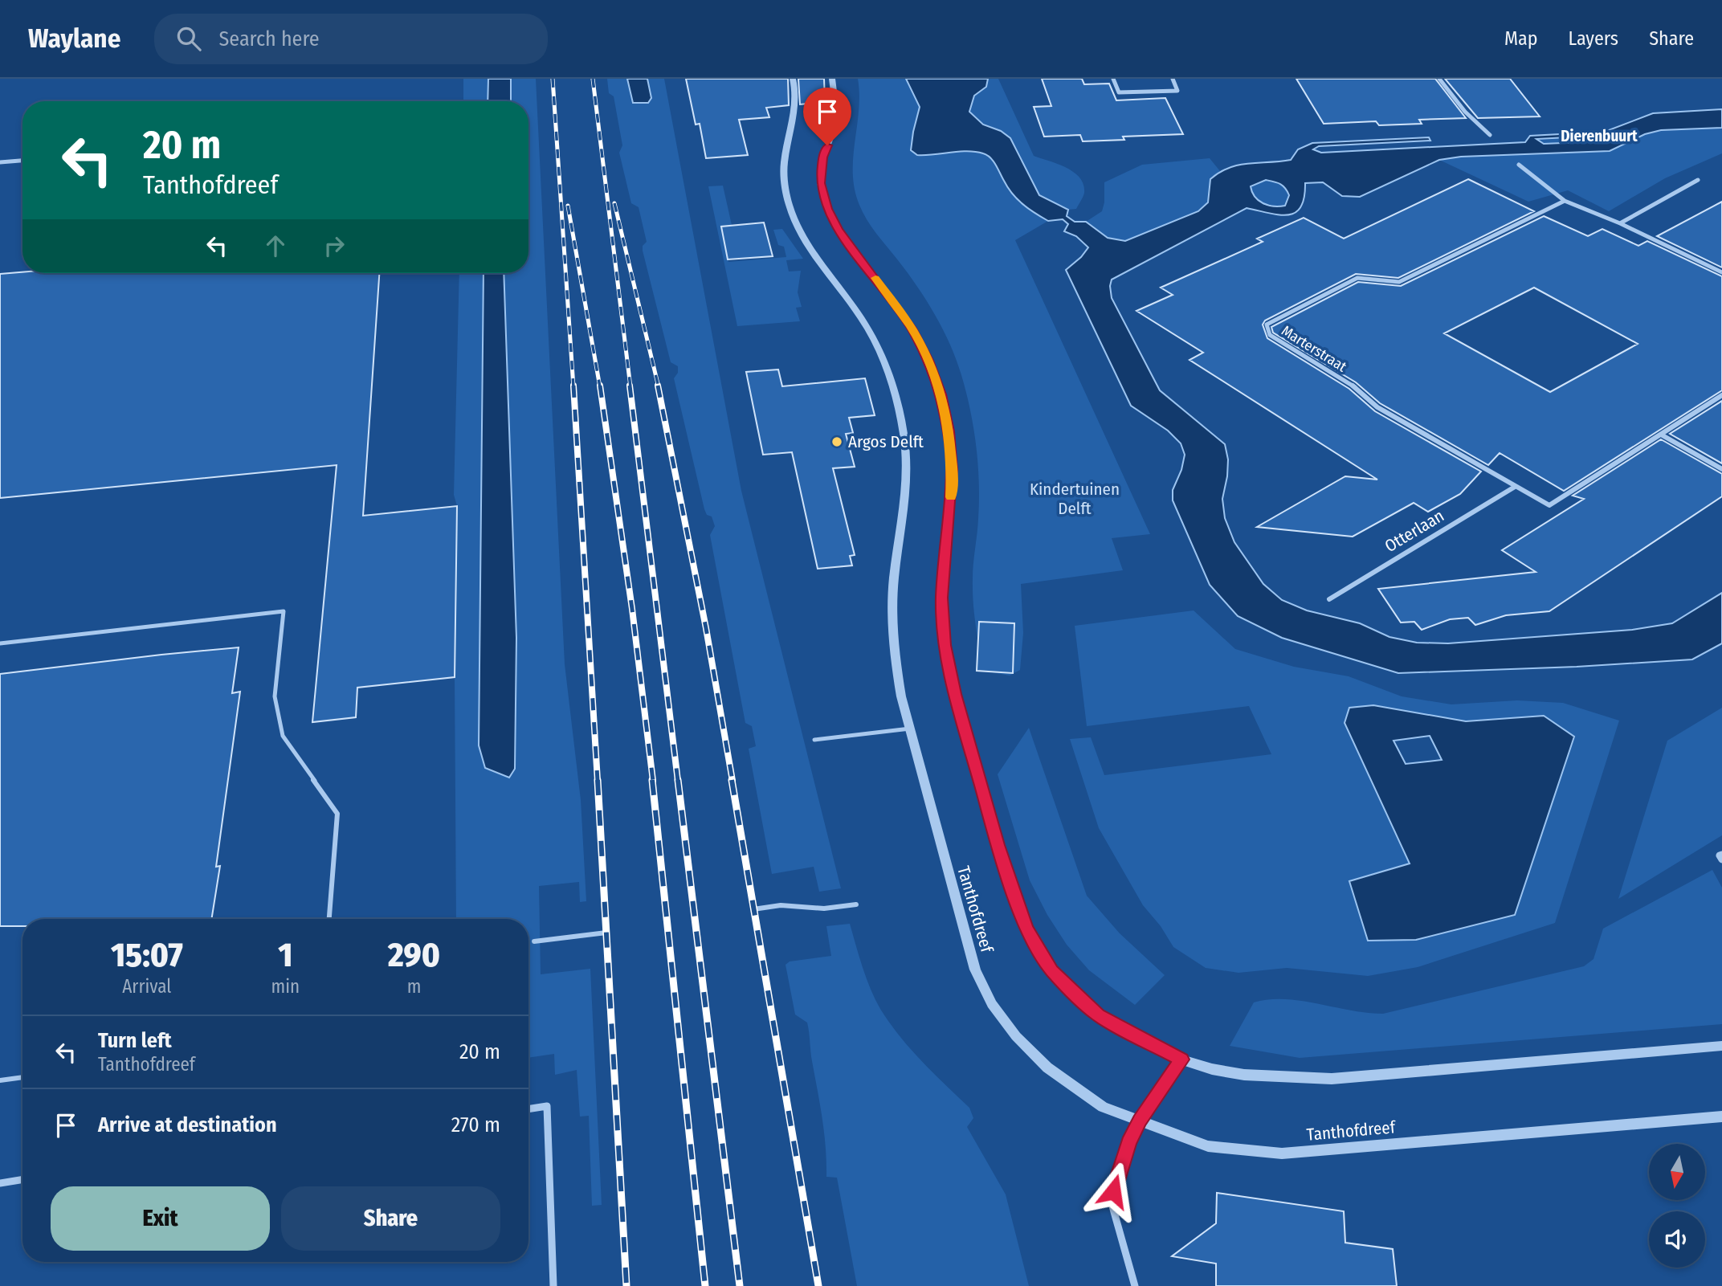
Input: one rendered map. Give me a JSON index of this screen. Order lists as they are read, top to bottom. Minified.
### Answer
{"streets":{"street":["Marterstraat","Otterlaan","Tanthofdreef"]},"crossings":[["Marterstraat","Otterlaan"]],"districts":["Dierenbuurt"],"parks":["Kindertuinen Delft"],"places":["Argos Delft"],"north":"bottom","page":{"header":"Waylane","search":"Search here","nav":["Map","Layers","Share"],"turn":["20 m","Tanthofdreef"],"eta":["15:07","Arrival","1","min","290","m"],"list":[{"name":"Turn left","note":"Tanthofdreef","value":"20 m"},{"name":"Arrive at destination","value":"270 m"}],"buttons":["Exit","Share"]}}
